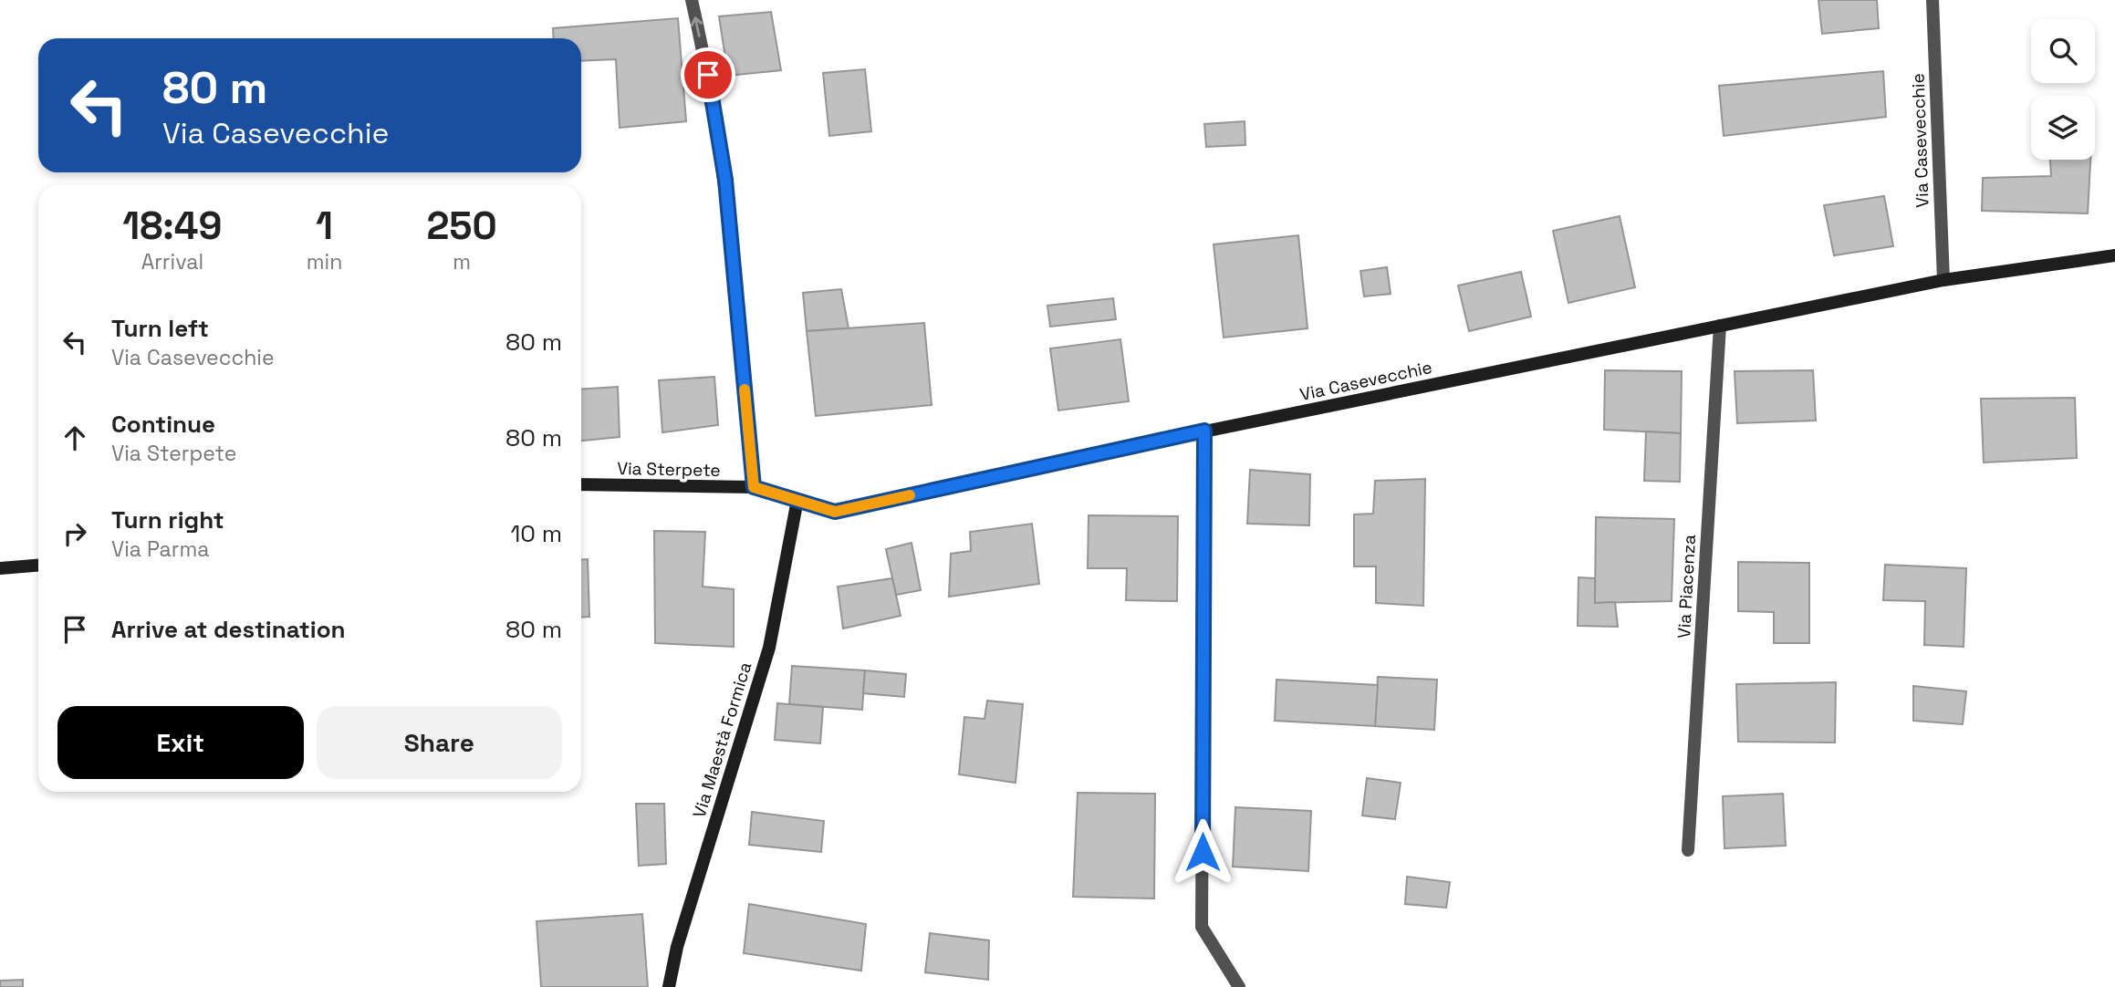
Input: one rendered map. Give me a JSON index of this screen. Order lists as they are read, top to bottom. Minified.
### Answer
{"streets":{"street":["Via Casevecchie","Via Sterpete","Via Piacenza","Via Maestà Formica"]},"crossings":[["Via Casevecchie","Via Sterpete"],["Via Casevecchie","Via Piacenza"],["Via Casevecchie","Via Maestà Formica"],["Via Sterpete","Via Maestà Formica"]],"page":{"turn":["80 m","Via Casevecchie"],"eta":["18:49","Arrival","1","min","250","m"],"list":[{"name":"Turn left","note":"Via Casevecchie","value":"80 m"},{"name":"Continue","note":"Via Sterpete","value":"80 m"},{"name":"Turn right","note":"Via Parma","value":"10 m"},{"name":"Arrive at destination","value":"80 m"}],"buttons":["Exit","Share"]}}
